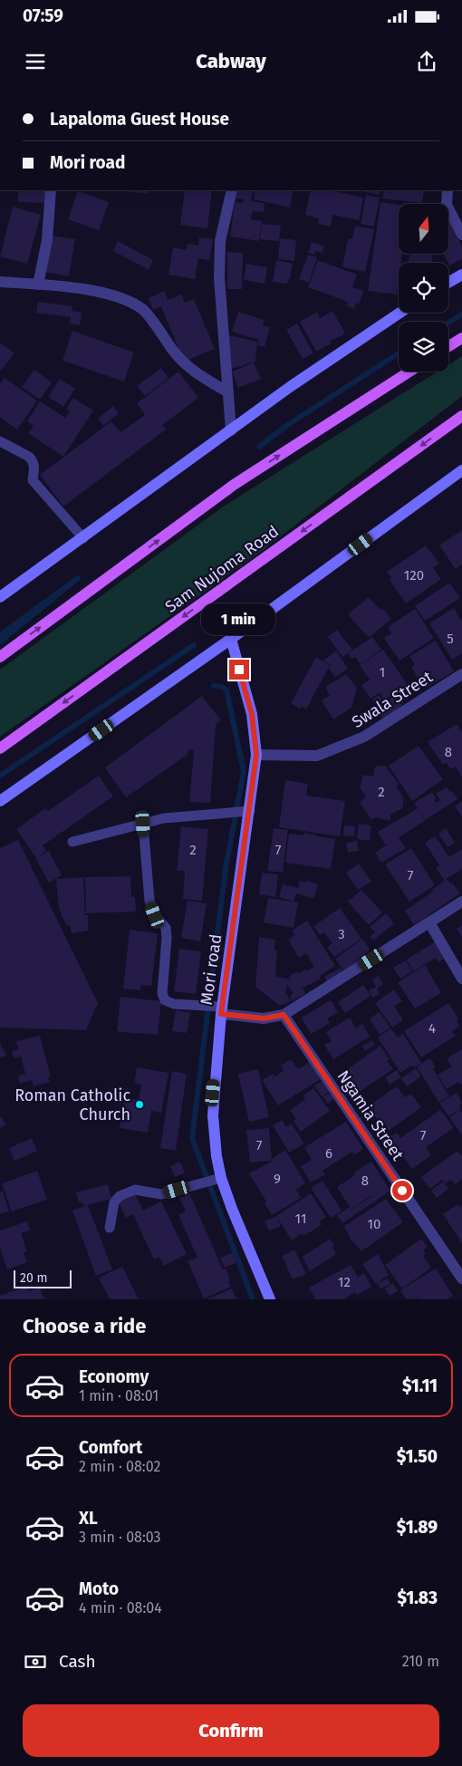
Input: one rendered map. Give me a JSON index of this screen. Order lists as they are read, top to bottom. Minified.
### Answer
{"streets":{"main road":["Sam Nujoma Road"],"street":["Swala Street","Mori road","Ngamia Street"]},"crossings":[["Swala Street","Mori road"]],"places":["Roman Catholic Church"],"house_numbers":["120","5","1","8","2","2","7","7","3","4","7","7","6","9","8","11","10","12"],"scale_bar":"20 m","north":"top","page":{"status":"07:59","header":"Cabway","banner":["Lapaloma Guest House","Mori road"],"bubble":"1 min","scale":"20 m","heading":"Choose a ride","list":[{"name":"Economy","note":"1 min · 08:01","value":"$1.11"},{"name":"Comfort","note":"2 min · 08:02","value":"$1.50"},{"name":"XL","note":"3 min · 08:03","value":"$1.89"},{"name":"Moto","note":"4 min · 08:04","value":"$1.83"}],"pay":["Cash","210 m"],"buttons":"Confirm"}}
